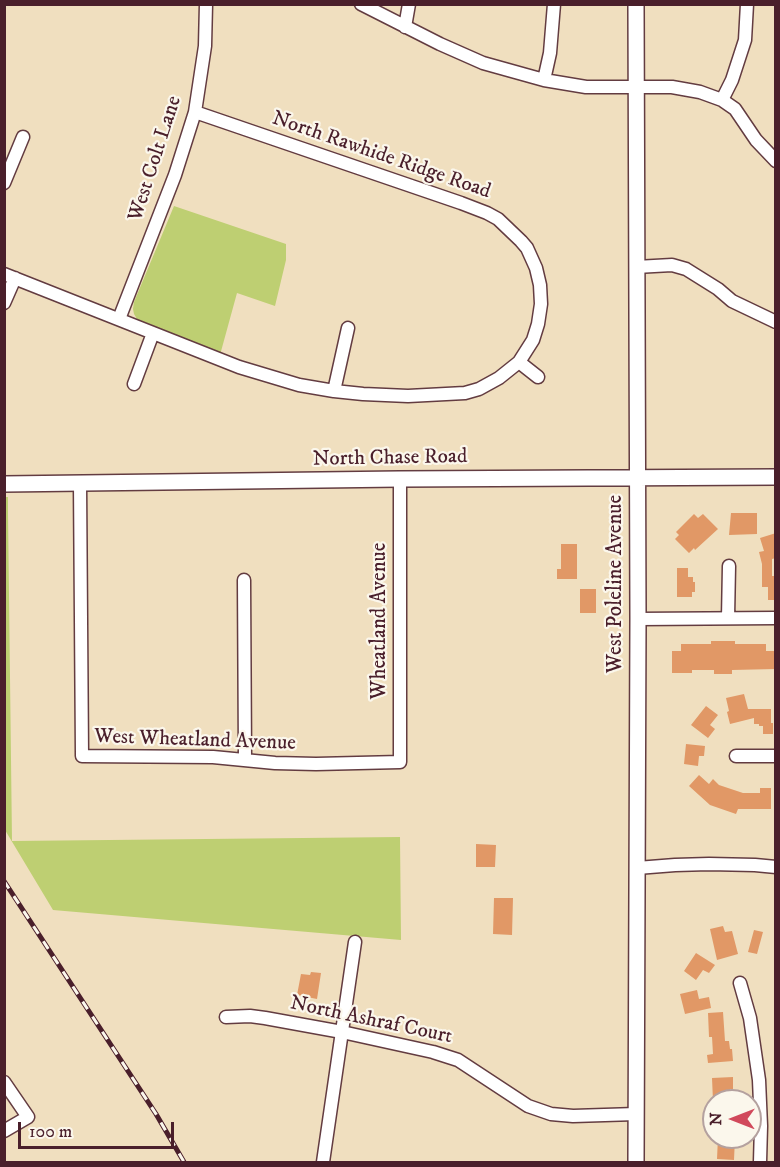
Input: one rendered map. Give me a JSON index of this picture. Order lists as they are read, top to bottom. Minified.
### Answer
{"streets":{"street":["North Rawhide Ridge Road","West Colt Lane","North Chase Road","West Poleline Avenue","Wheatland Avenue","West Wheatland Avenue","North Ashraf Court"]},"crossings":[["North Rawhide Ridge Road","West Colt Lane"],["North Chase Road","West Poleline Avenue"],["North Chase Road","Wheatland Avenue"],["North Chase Road","West Wheatland Avenue"],["West Poleline Avenue","North Ashraf Court"],["Wheatland Avenue","West Wheatland Avenue"]],"scale_bar":"100 m","north":"left"}
